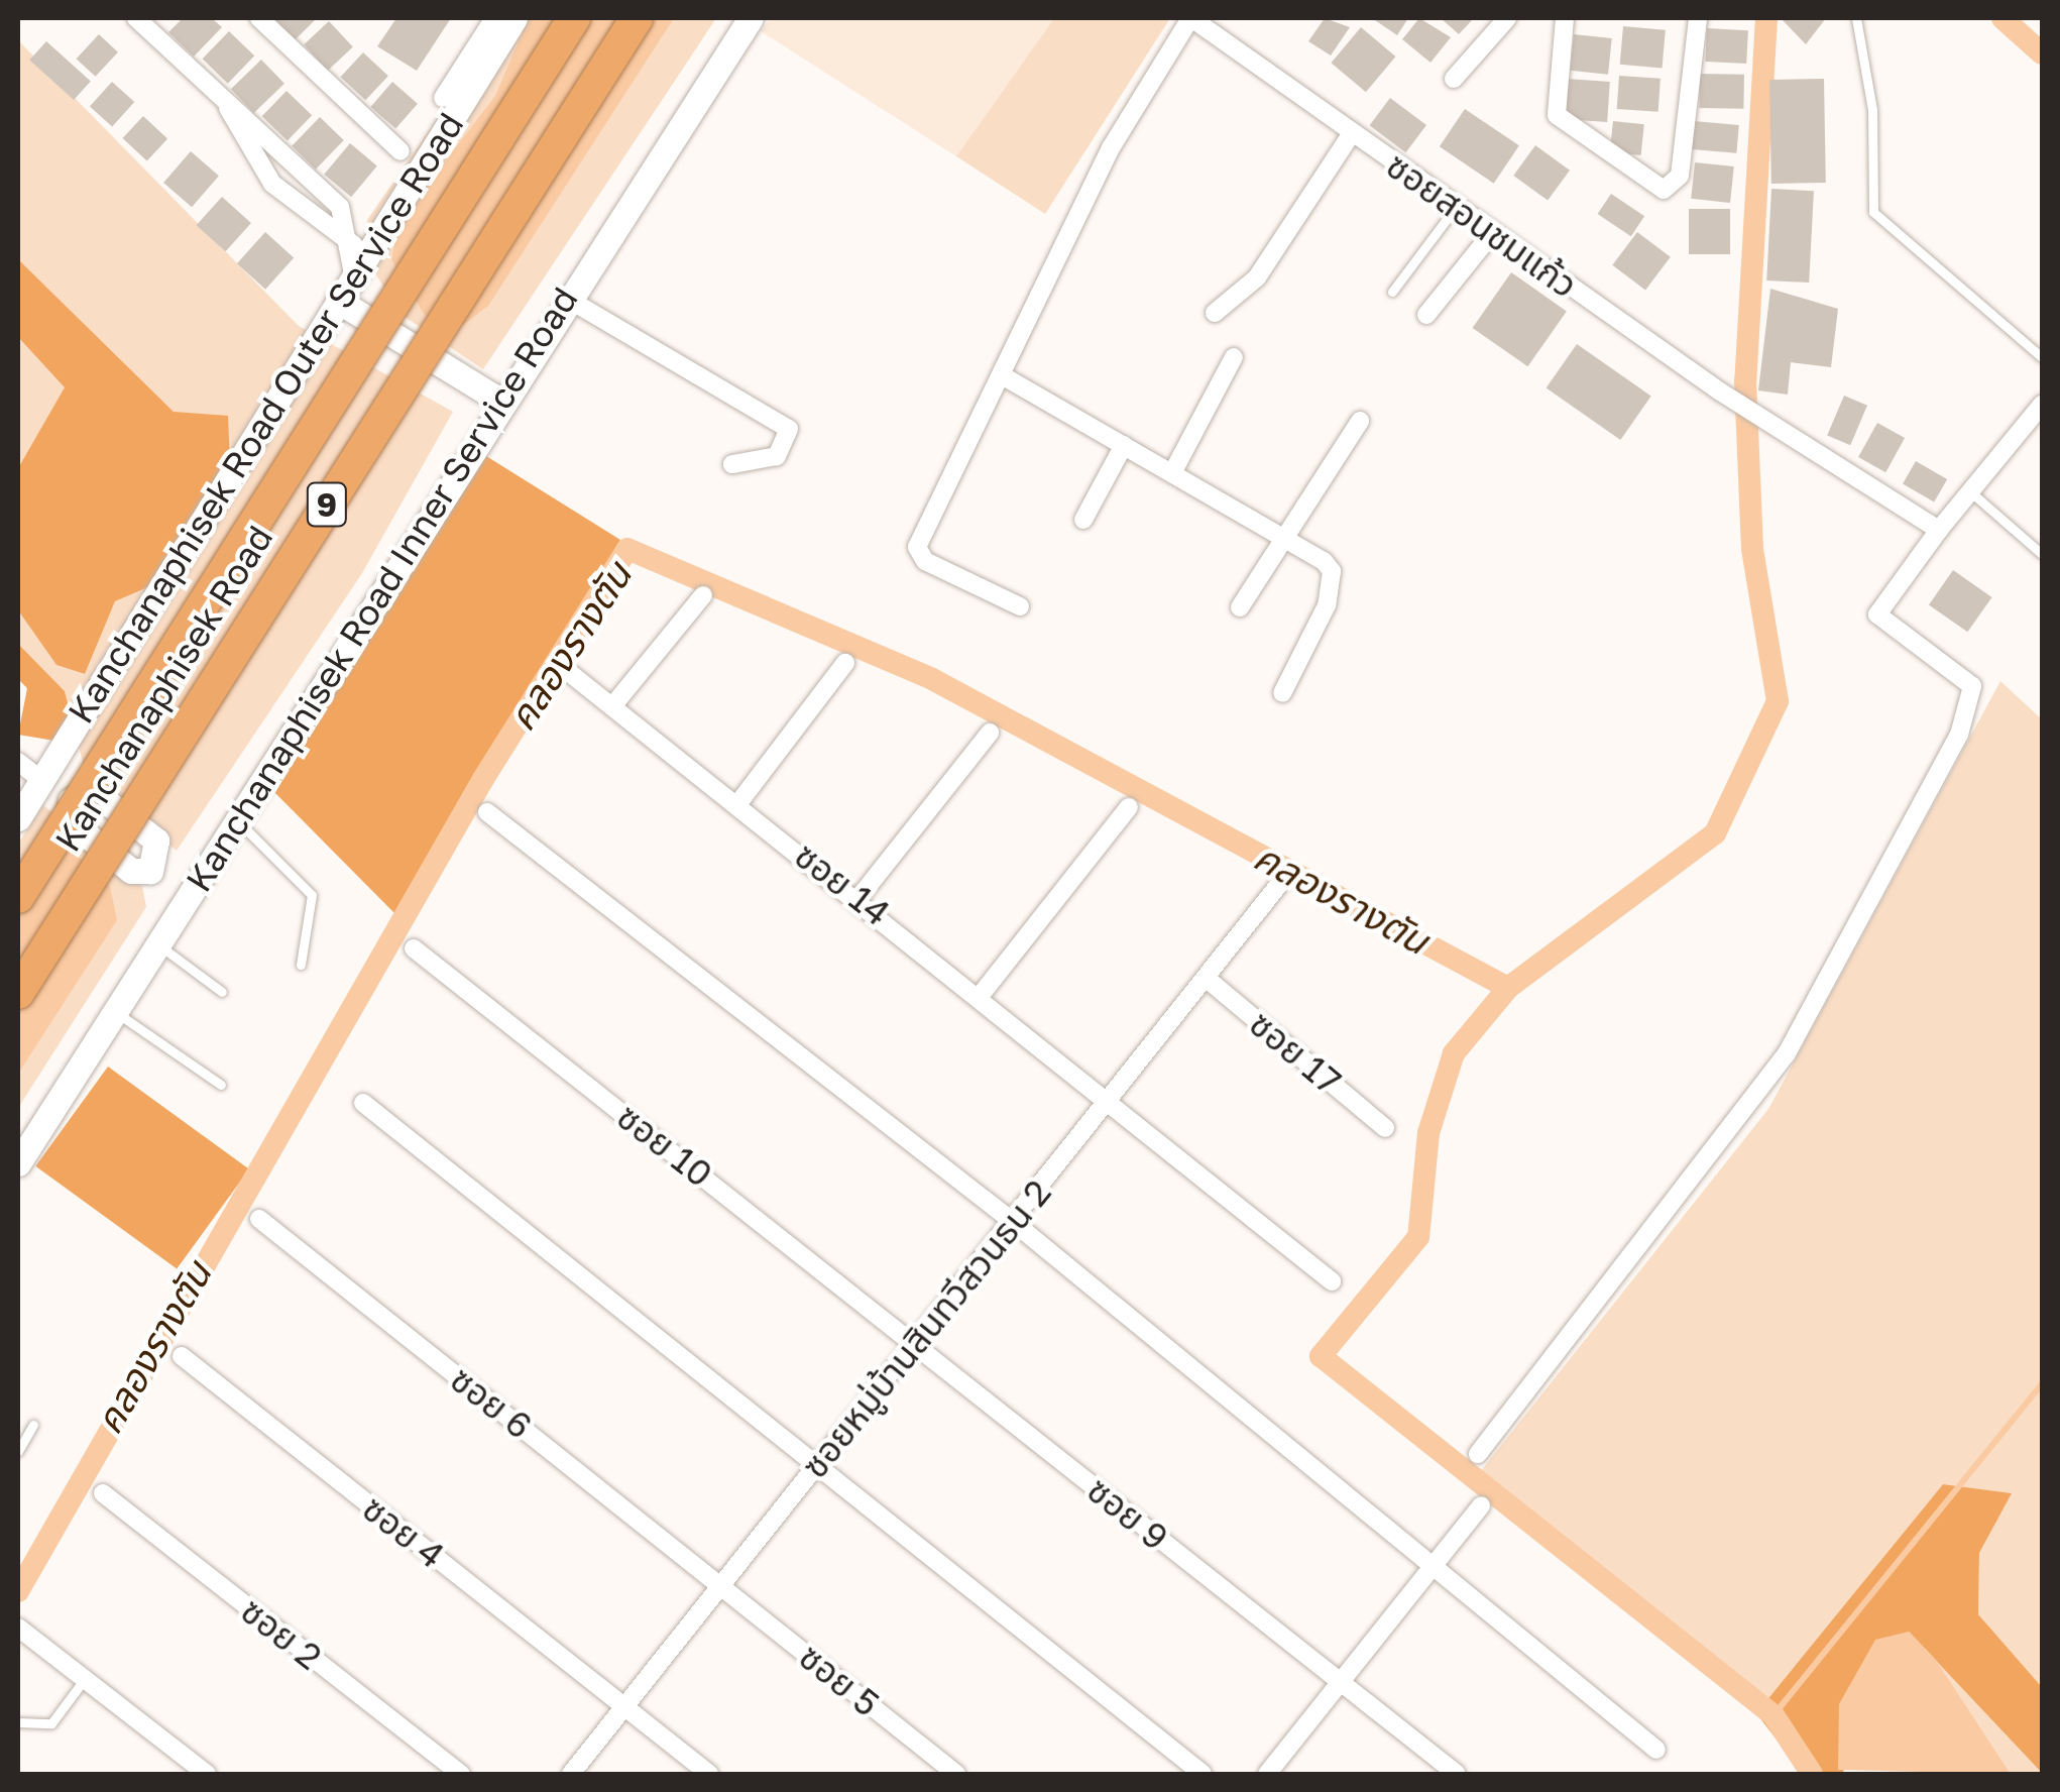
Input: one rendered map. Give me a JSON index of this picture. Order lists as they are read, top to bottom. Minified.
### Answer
{"streets":{"highway":["9","Kanchanaphisek Road"],"main road":["Kanchanaphisek Road Outer Service Road","Kanchanaphisek Road Inner Service Road"],"street":["ซอยสอนชมแก้ว","ซอย 14","ซอย 17","ซอย 10","ซอยหมู่บ้านสินทวีสวนธน 2","ซอย 6","ซอย 9","ซอย 4","ซอย 2","ซอย 5"]},"crossings":[["ซอย 14","ซอยหมู่บ้านสินทวีสวนธน 2"],["ซอย 17","ซอยหมู่บ้านสินทวีสวนธน 2"],["ซอย 10","ซอยหมู่บ้านสินทวีสวนธน 2"],["ซอย 10","ซอย 9"],["ซอยหมู่บ้านสินทวีสวนธน 2","ซอย 6"],["ซอยหมู่บ้านสินทวีสวนธน 2","ซอย 9"],["ซอยหมู่บ้านสินทวีสวนธน 2","ซอย 4"],["ซอยหมู่บ้านสินทวีสวนธน 2","ซอย 5"],["ซอย 6","ซอย 5"]],"water":["คลองรางตัน"]}
